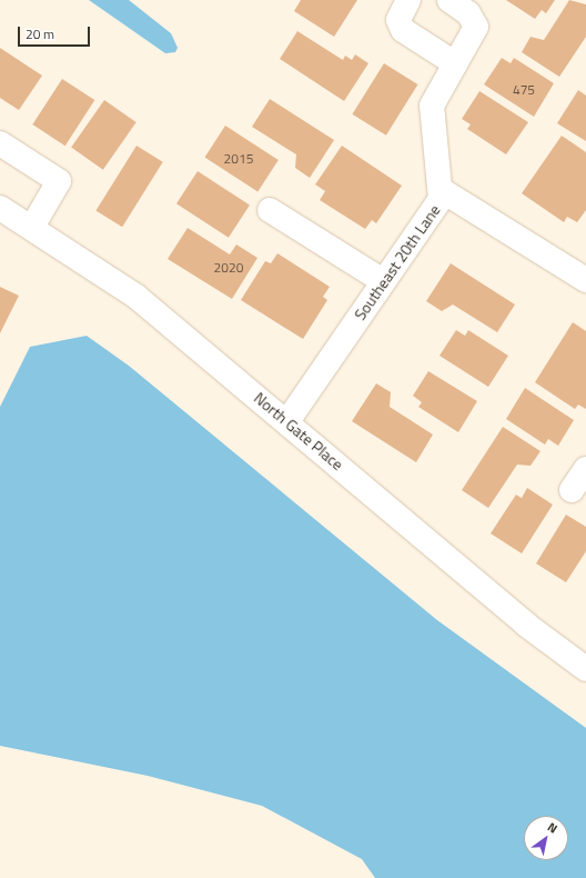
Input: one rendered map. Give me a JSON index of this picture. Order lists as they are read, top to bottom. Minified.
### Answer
{"streets":{"street":["Southeast 20th Lane","North Gate Place"]},"crossings":[["Southeast 20th Lane","North Gate Place"]],"house_numbers":["475","2015","2020"],"scale_bar":"20 m","north":"top right"}
